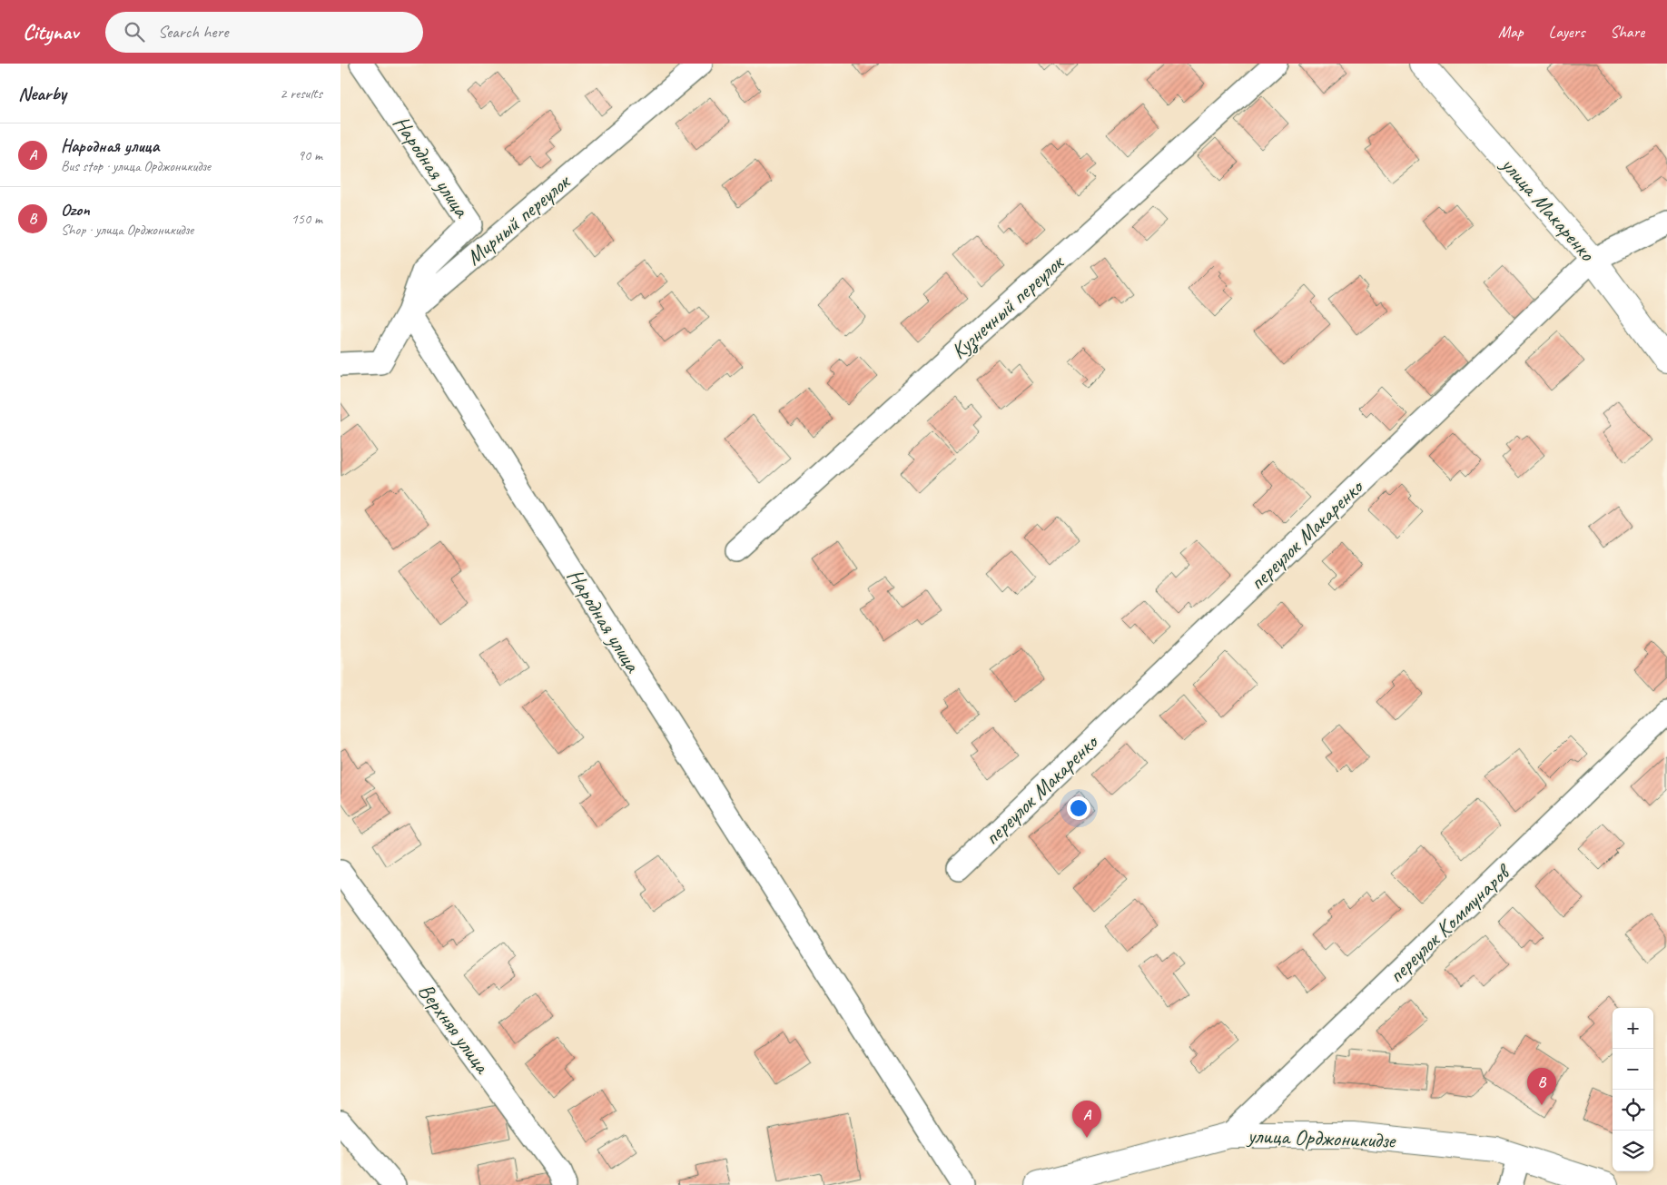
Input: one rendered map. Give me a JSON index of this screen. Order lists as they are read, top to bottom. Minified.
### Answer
{"streets":{"main road":["улица Макаренко","улица Орджоникидзе"],"street":["Народная улица","Мирный переулок","Кузнечный переулок","переулок Макаренко","переулок Коммунаров","Верхняя улица"]},"crossings":[["Народная улица","Мирный переулок"],["улица Макаренко","переулок Макаренко"],["переулок Коммунаров","улица Орджоникидзе"]],"page":{"header":"Citynav","search":"Search here","nav":["Map","Layers","Share"],"heading":["Nearby","2 results"],"list":[{"mark":"A","name":"Народная улица","note":"Bus stop · улица Орджоникидзе","value":"90 m"},{"mark":"B","name":"Ozon","note":"Shop · улица Орджоникидзе","value":"150 m"}],"map_buttons":["+","−"],"pins":["B","A"]}}
